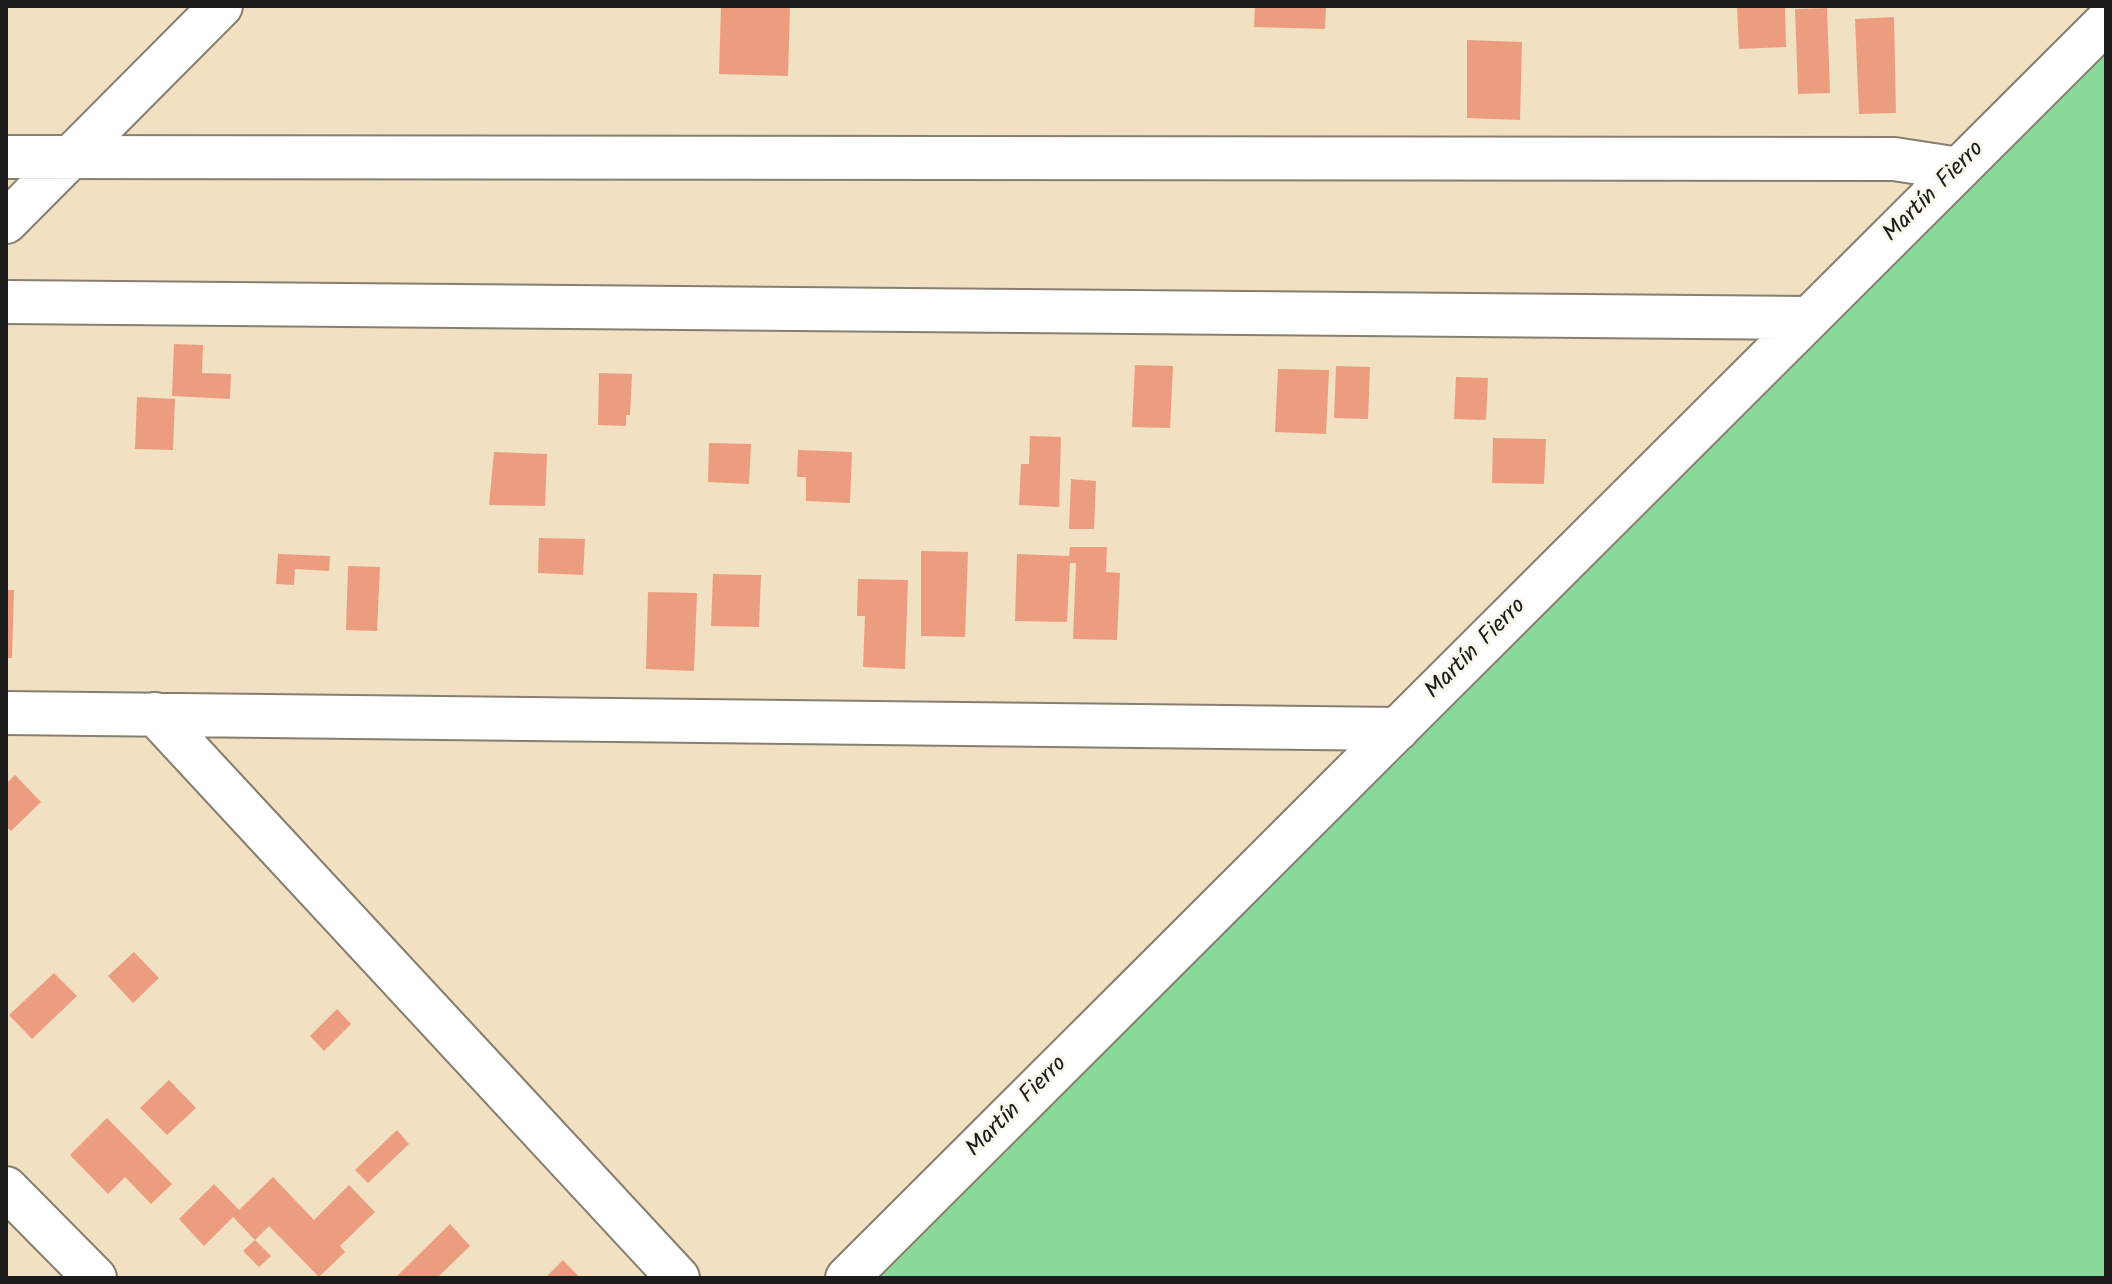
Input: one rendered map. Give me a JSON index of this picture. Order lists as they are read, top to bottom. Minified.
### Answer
{"streets":{"street":["Martín Fierro"]}}
